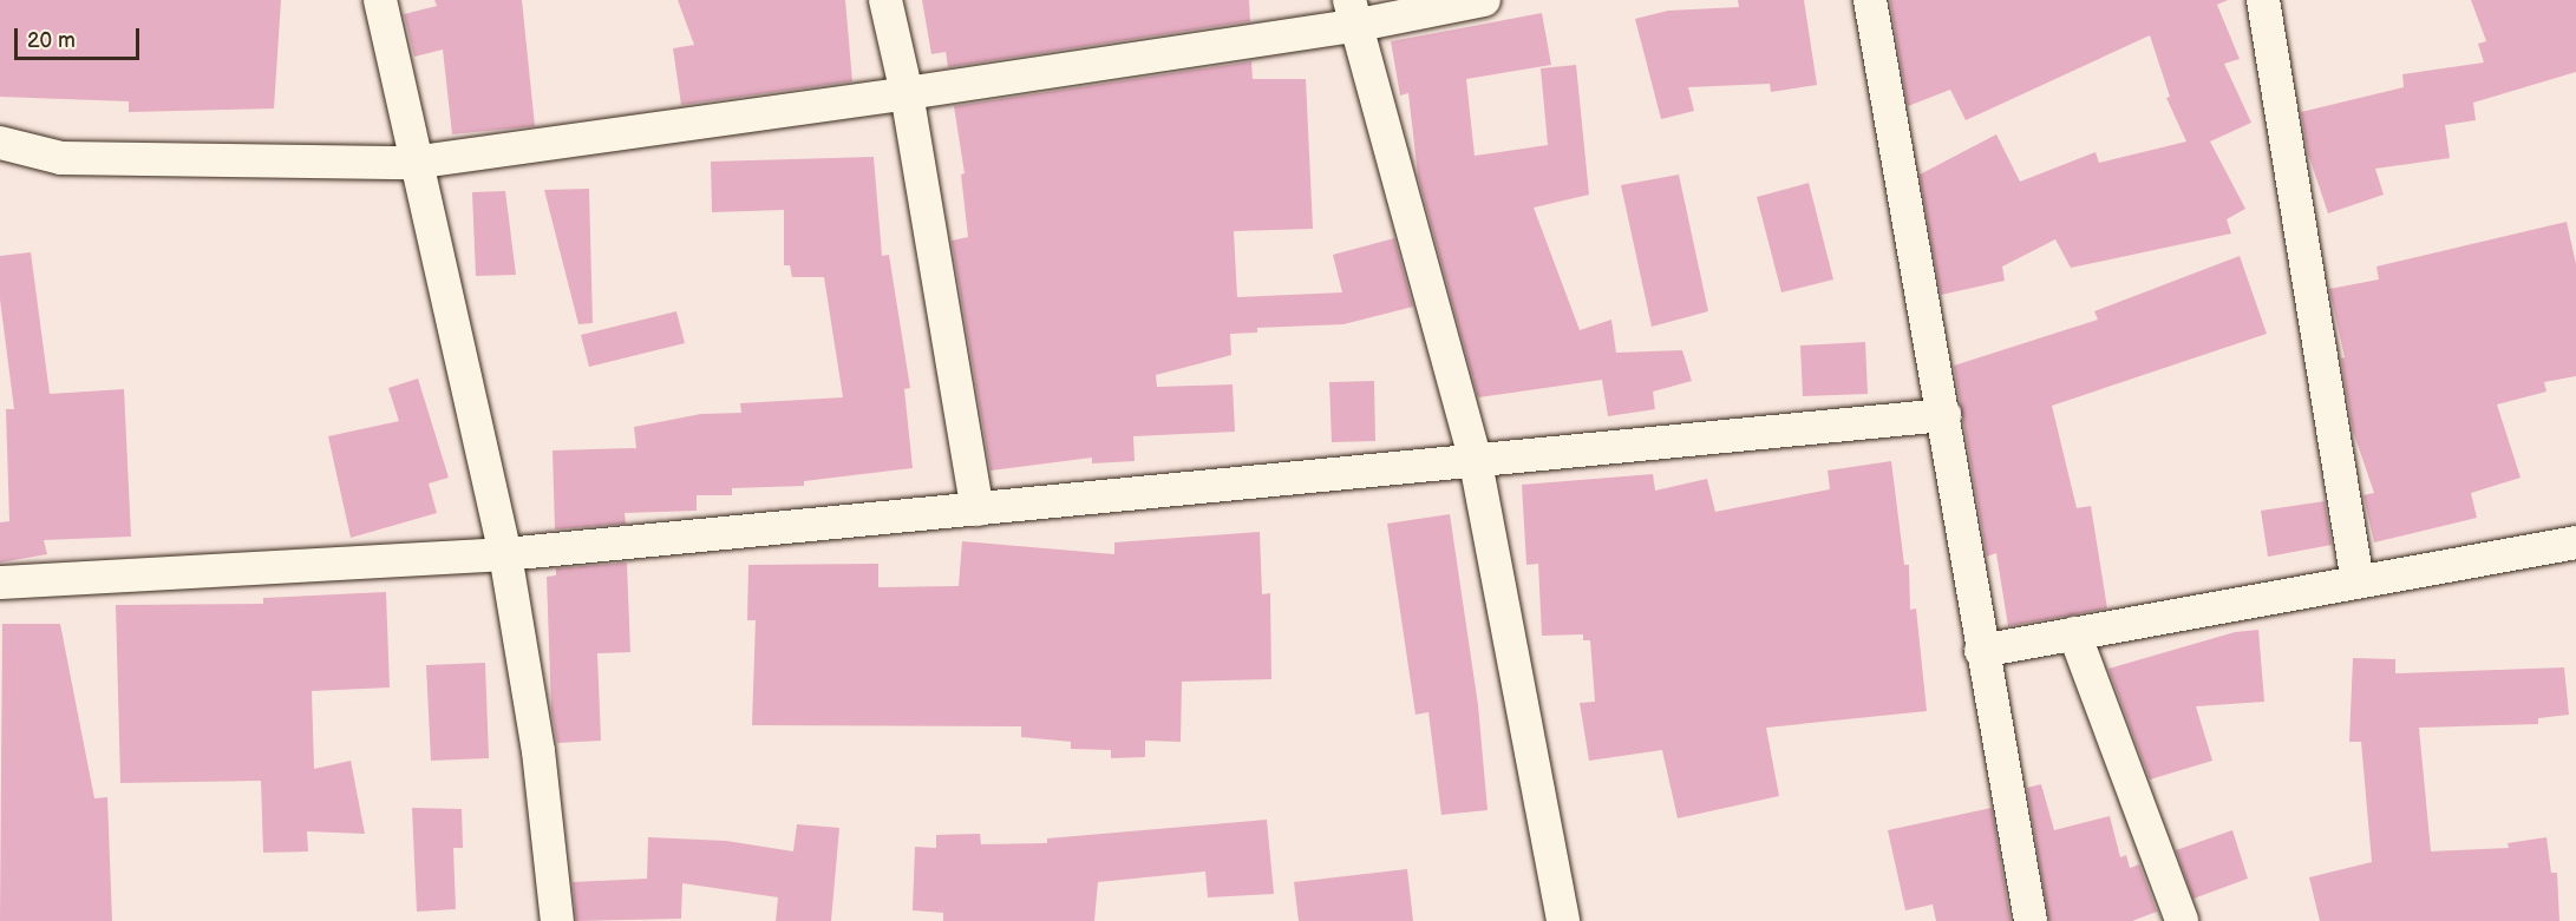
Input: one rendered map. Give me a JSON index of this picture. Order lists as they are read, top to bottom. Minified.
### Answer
{"scale_bar":"20 m"}
